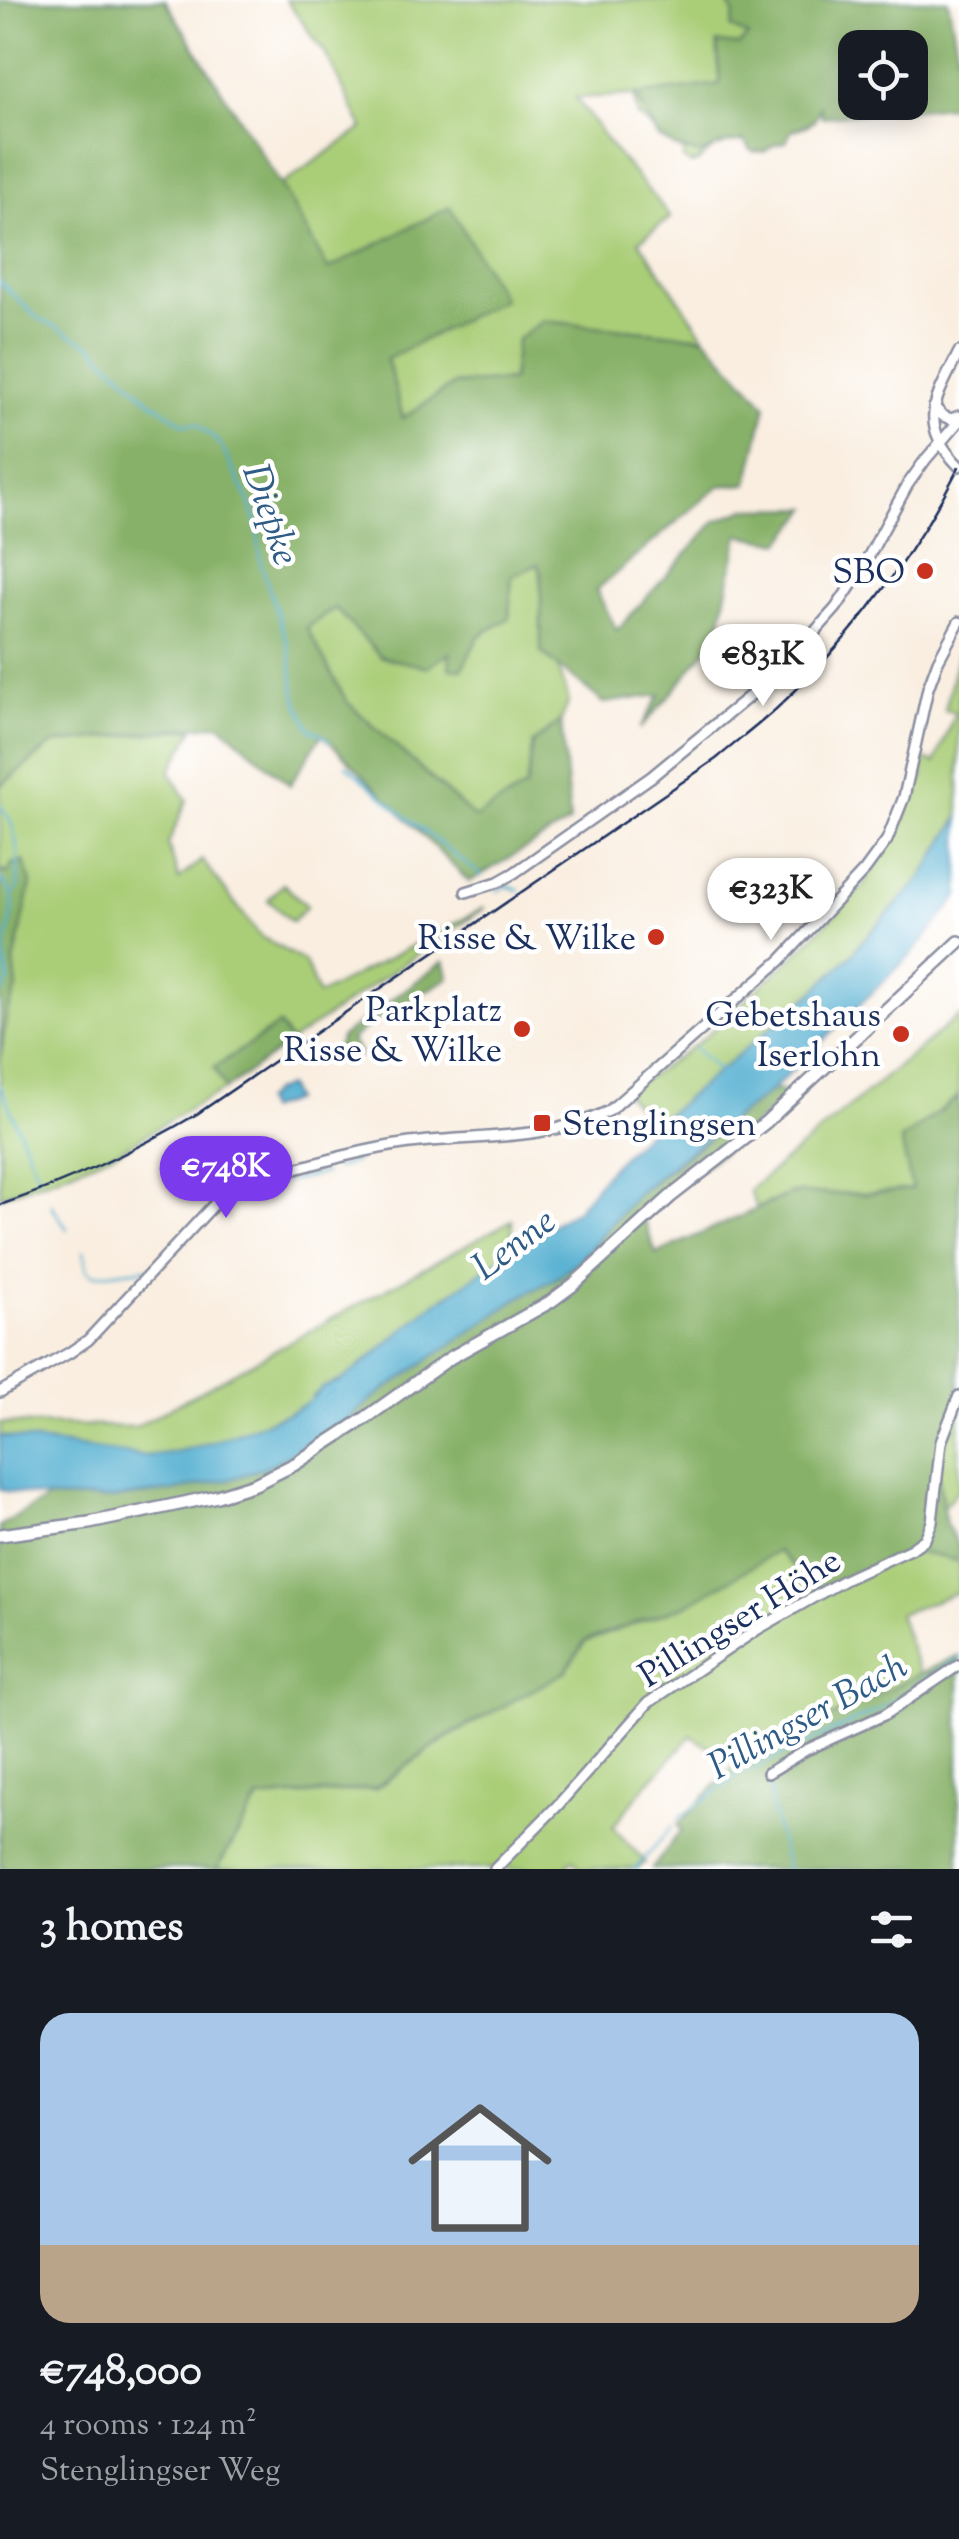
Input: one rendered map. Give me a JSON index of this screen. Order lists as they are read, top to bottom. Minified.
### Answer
{"streets":{"street":["Pillingser Höhe"]},"water":["Diepke","Lenne","Pillingser Bach"],"places":{"other":["SBO","Risse & Wilke","Parkplatz Risse & Wilke","Gebetshaus Iserlohn"],"transit":["Stenglingsen"]},"page":{"price":["€831K","€323K","€748K"],"heading":"3 homes","list":[{"name":"€748,000","note":"4 rooms · 124 m² · Stenglingser Weg"}]}}
